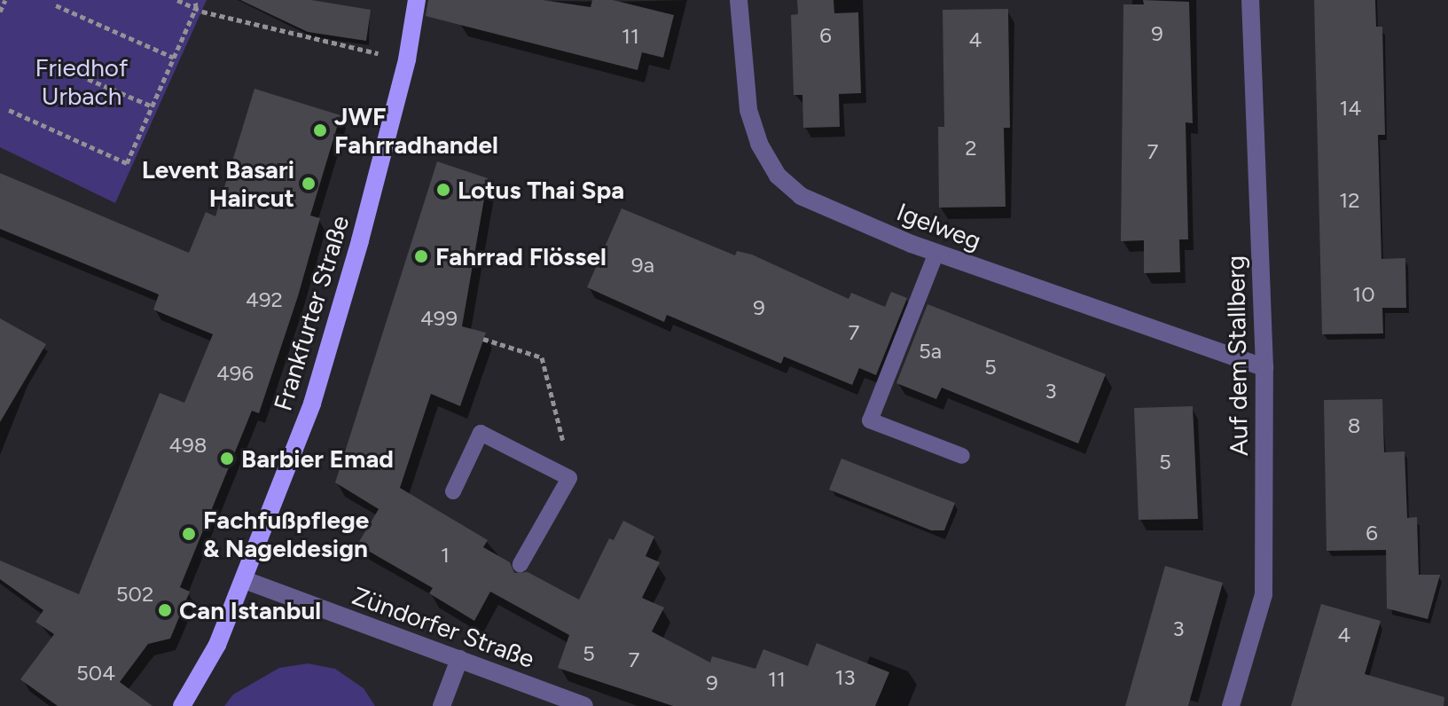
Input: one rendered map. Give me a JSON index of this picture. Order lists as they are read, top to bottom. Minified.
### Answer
{"streets":{"main road":["Frankfurter Straße"],"street":["Igelweg","Auf dem Stallberg","Zündorfer Straße"]},"crossings":[["Igelweg","Auf dem Stallberg"],["Frankfurter Straße","Zündorfer Straße"]],"parks":["Friedhof Urbach"],"places":["JWF Fahrradhandel","Levent Basari Haircut","Lotus Thai Spa","Fahrrad Flössel","Barbier Emad","Fachfußpflege & Nageldesign","Can Istanbul"],"house_numbers":["9","6","11","4","14","2","7","12","9a","10","492","9","499","7","5a","5","496","3","8","498","5","6","1","502","3","4","5","7","504","13","11","9"]}
